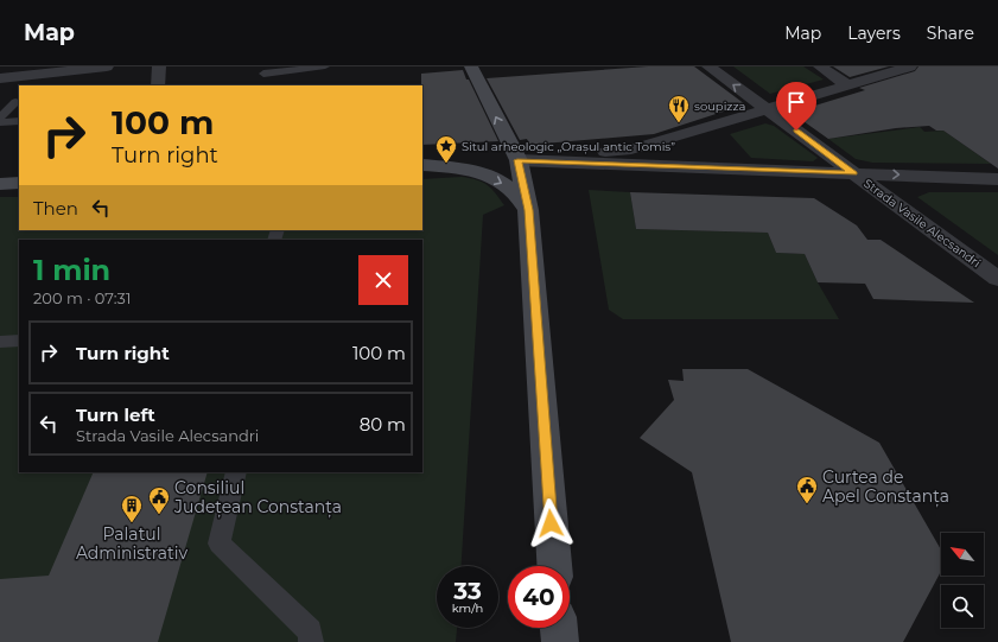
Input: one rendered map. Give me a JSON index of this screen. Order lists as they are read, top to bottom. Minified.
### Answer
{"streets":{"street":["Strada Vasile Alecsandri"]},"places":{"restaurant":["soupizza"],"place":["Situl arheologic „Orașul antic Tomis”"],"public building":["Curtea de Apel Constanța","Consiliul Județean Constanța"],"building":["Palatul Administrativ"]},"north":"top left","page":{"header":"Map","nav":["Map","Layers","Share"],"turn":["100 m","Turn right"],"then":"Then","heading":["1 min","200 m · 07:31"],"list":[{"name":"Turn right","value":"100 m"},{"name":"Turn left","note":"Strada Vasile Alecsandri","value":"80 m"}],"speed":"33 km/h","limit":"40"}}
